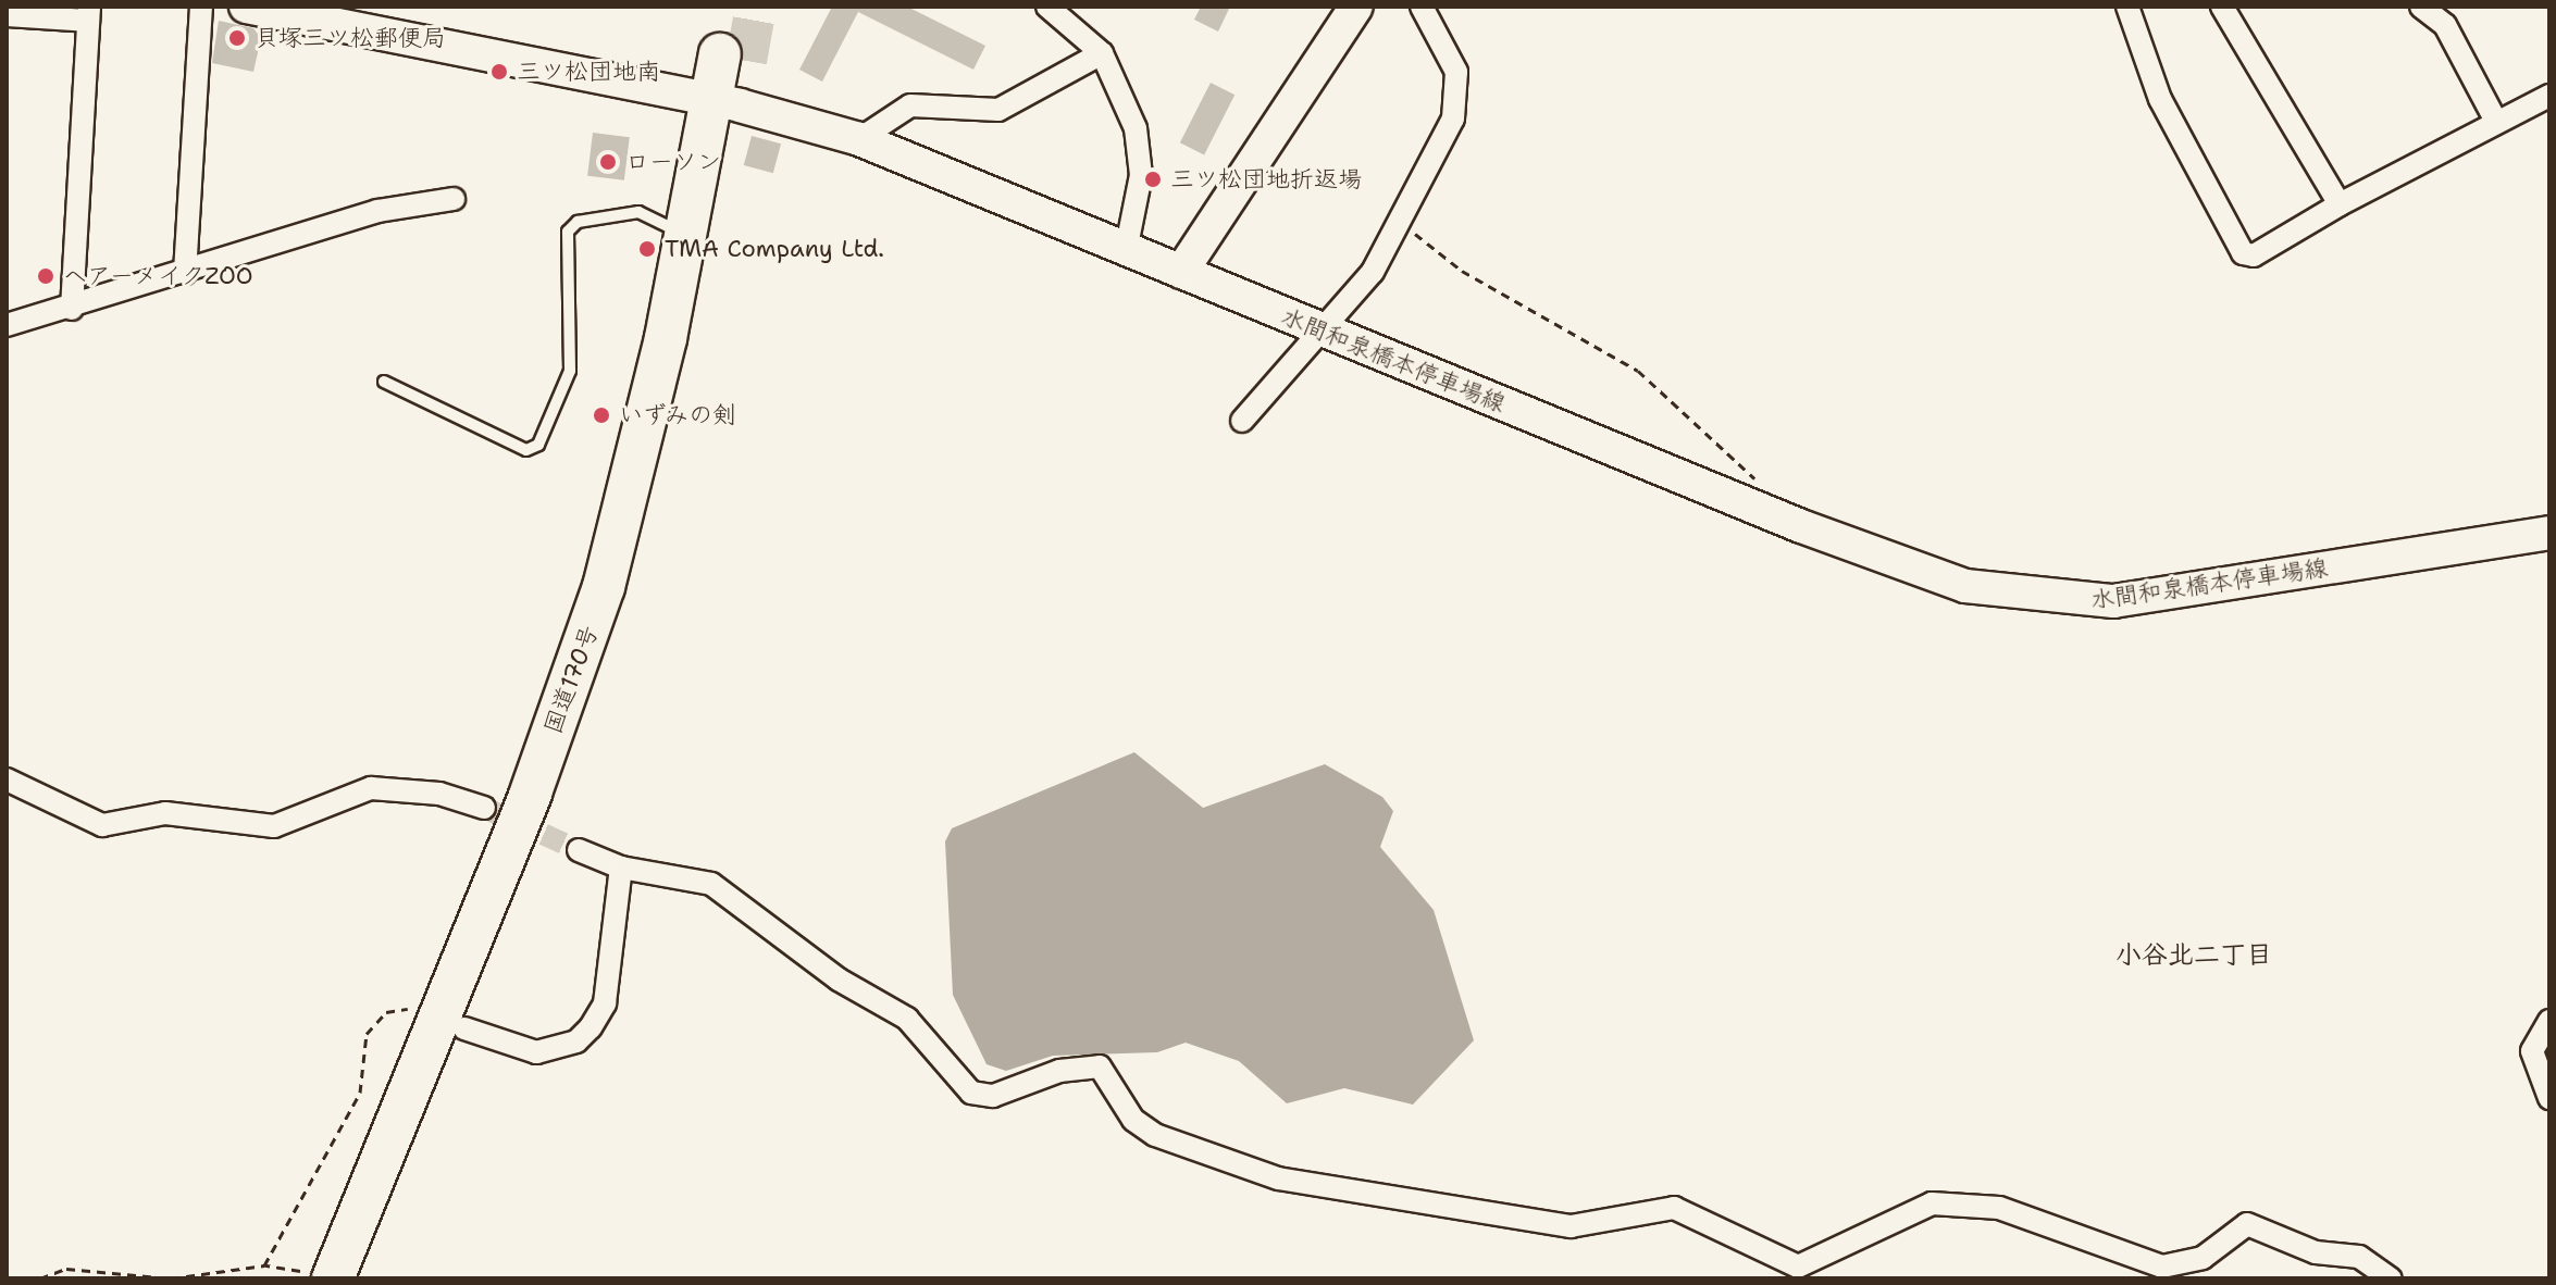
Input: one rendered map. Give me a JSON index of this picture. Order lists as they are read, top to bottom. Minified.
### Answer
{"streets":{"highway":["国道170号"],"main road":["水間和泉橋本停車場線"]},"crossings":[["水間和泉橋本停車場線","国道170号"]],"districts":["小谷北二丁目"],"places":["貝塚三ツ松郵便局","三ツ松団地南","ローソン","三ツ松団地折返場","TMA Company Ltd.","ヘアーメイクZOO","いずみの剣"]}
